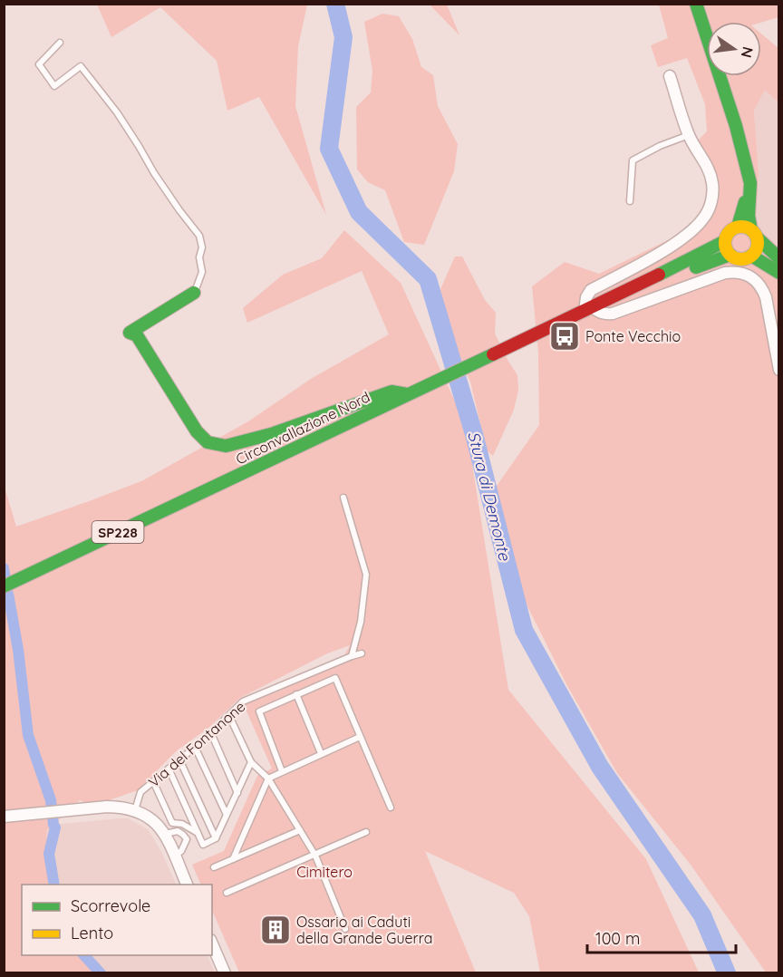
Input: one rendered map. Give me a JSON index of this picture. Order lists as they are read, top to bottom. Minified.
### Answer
{"streets":{"main road":["Circonvallazione Nord","SP228"],"lane":["Via del Fontanone"]},"water":["Stura di Demonte"],"parks":["Cimitero"],"places":{"bus stop":["Ponte Vecchio"],"building":["Ossario ai Caduti della Grande Guerra"]},"legend":["Scorrevole","Lento"],"scale_bar":"100 m","north":"right"}
